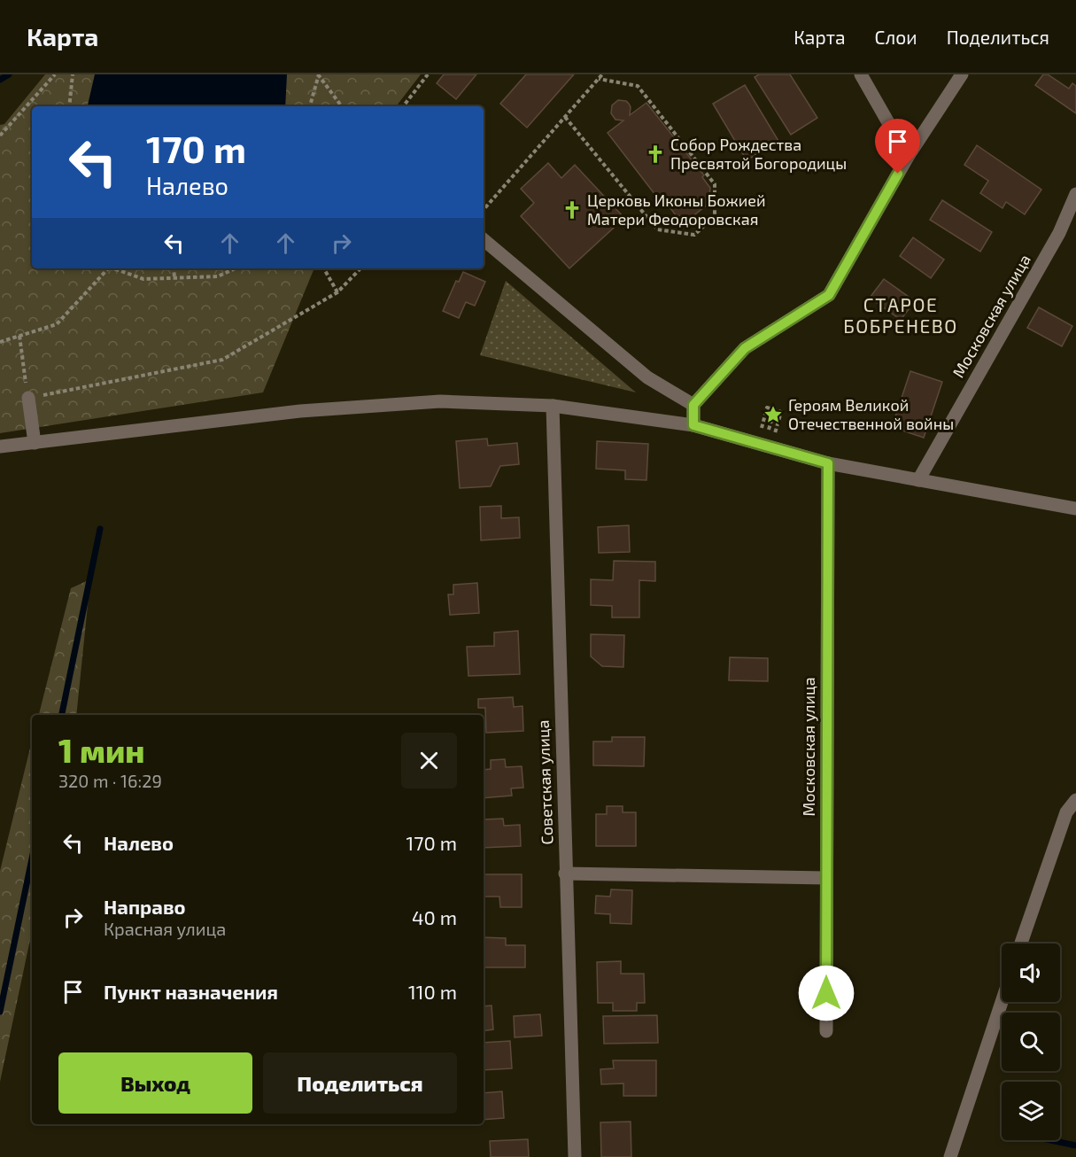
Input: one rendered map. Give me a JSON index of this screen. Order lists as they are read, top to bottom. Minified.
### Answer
{"streets":{"street":["Московская улица","Советская улица"]},"districts":["СТАРОЕ БОБРЕНЕВО"],"places":{"church":["Собор Рождества Пресвятой Богородицы","Церковь Иконы Божией Матери Феодоровская"],"place":["Героям Великой Отечественной войны"]},"page":{"header":"Карта","nav":["Карта","Слои","Поделиться"],"turn":["170 m","Налево"],"heading":["1 мин","320 m · 16:29"],"list":[{"name":"Налево","value":"170 m"},{"name":"Направо","note":"Красная улица","value":"40 m"},{"name":"Пункт назначения","value":"110 m"}],"buttons":["Выход","Поделиться"]}}
